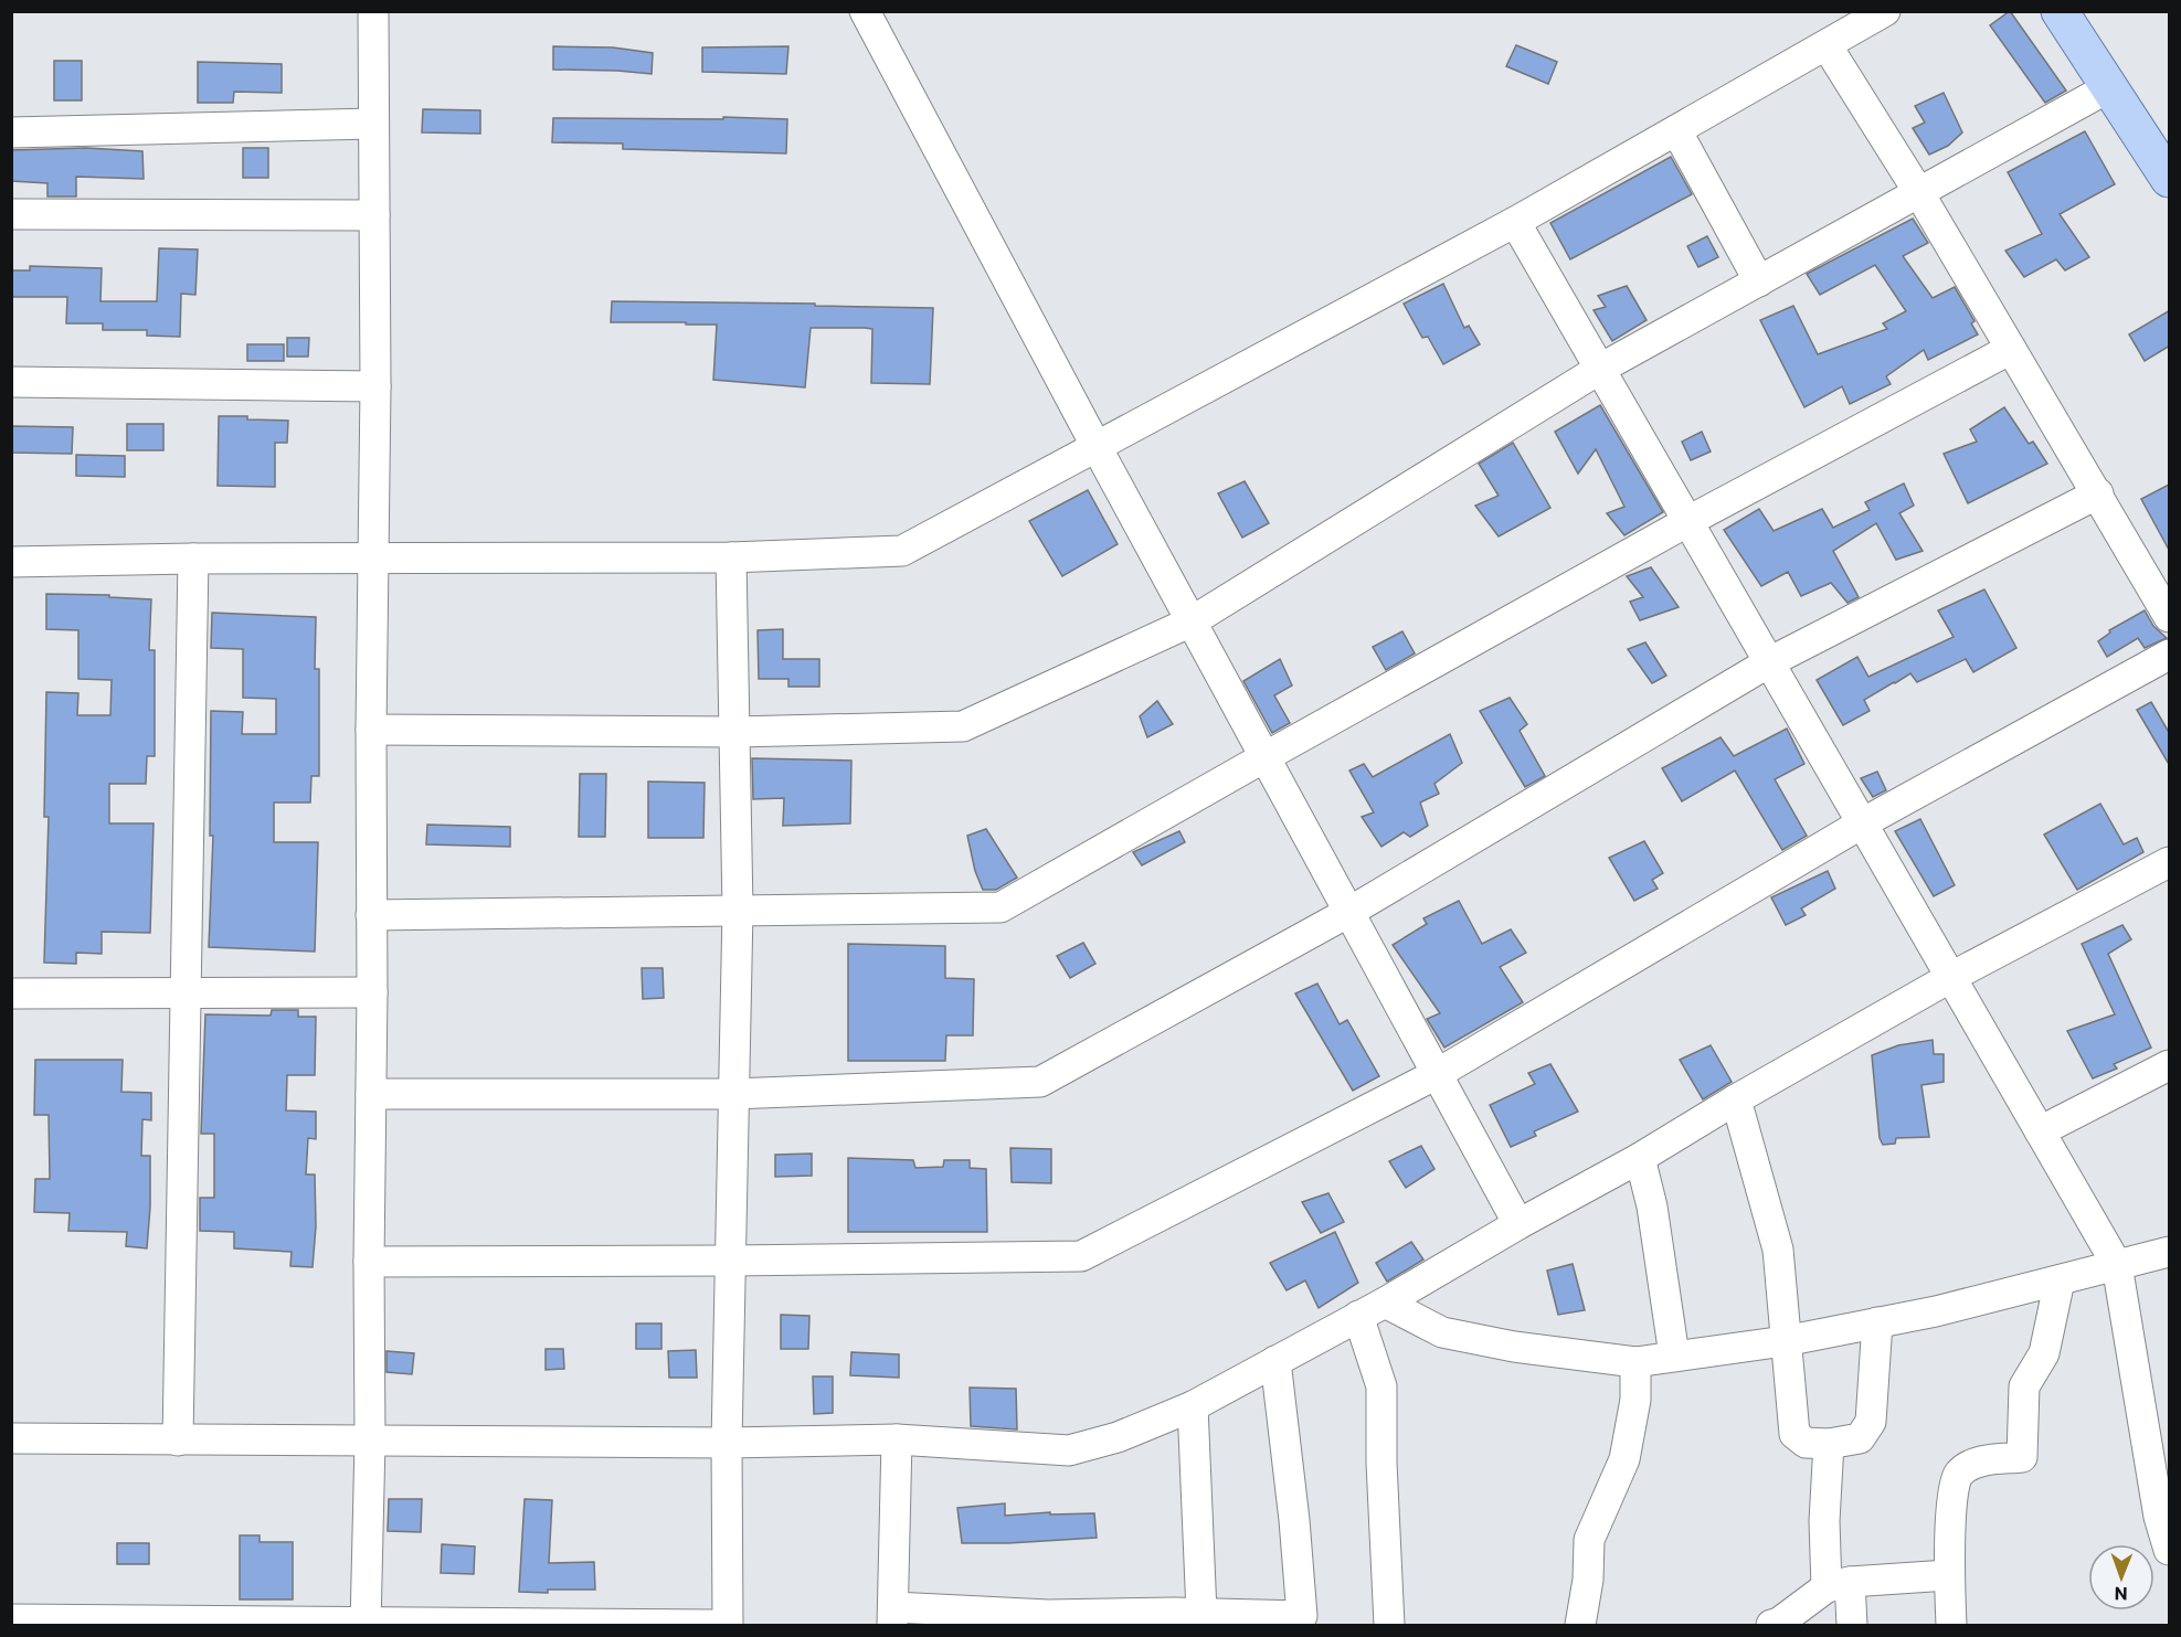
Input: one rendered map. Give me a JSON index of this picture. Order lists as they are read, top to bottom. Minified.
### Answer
{"north":"bottom"}
